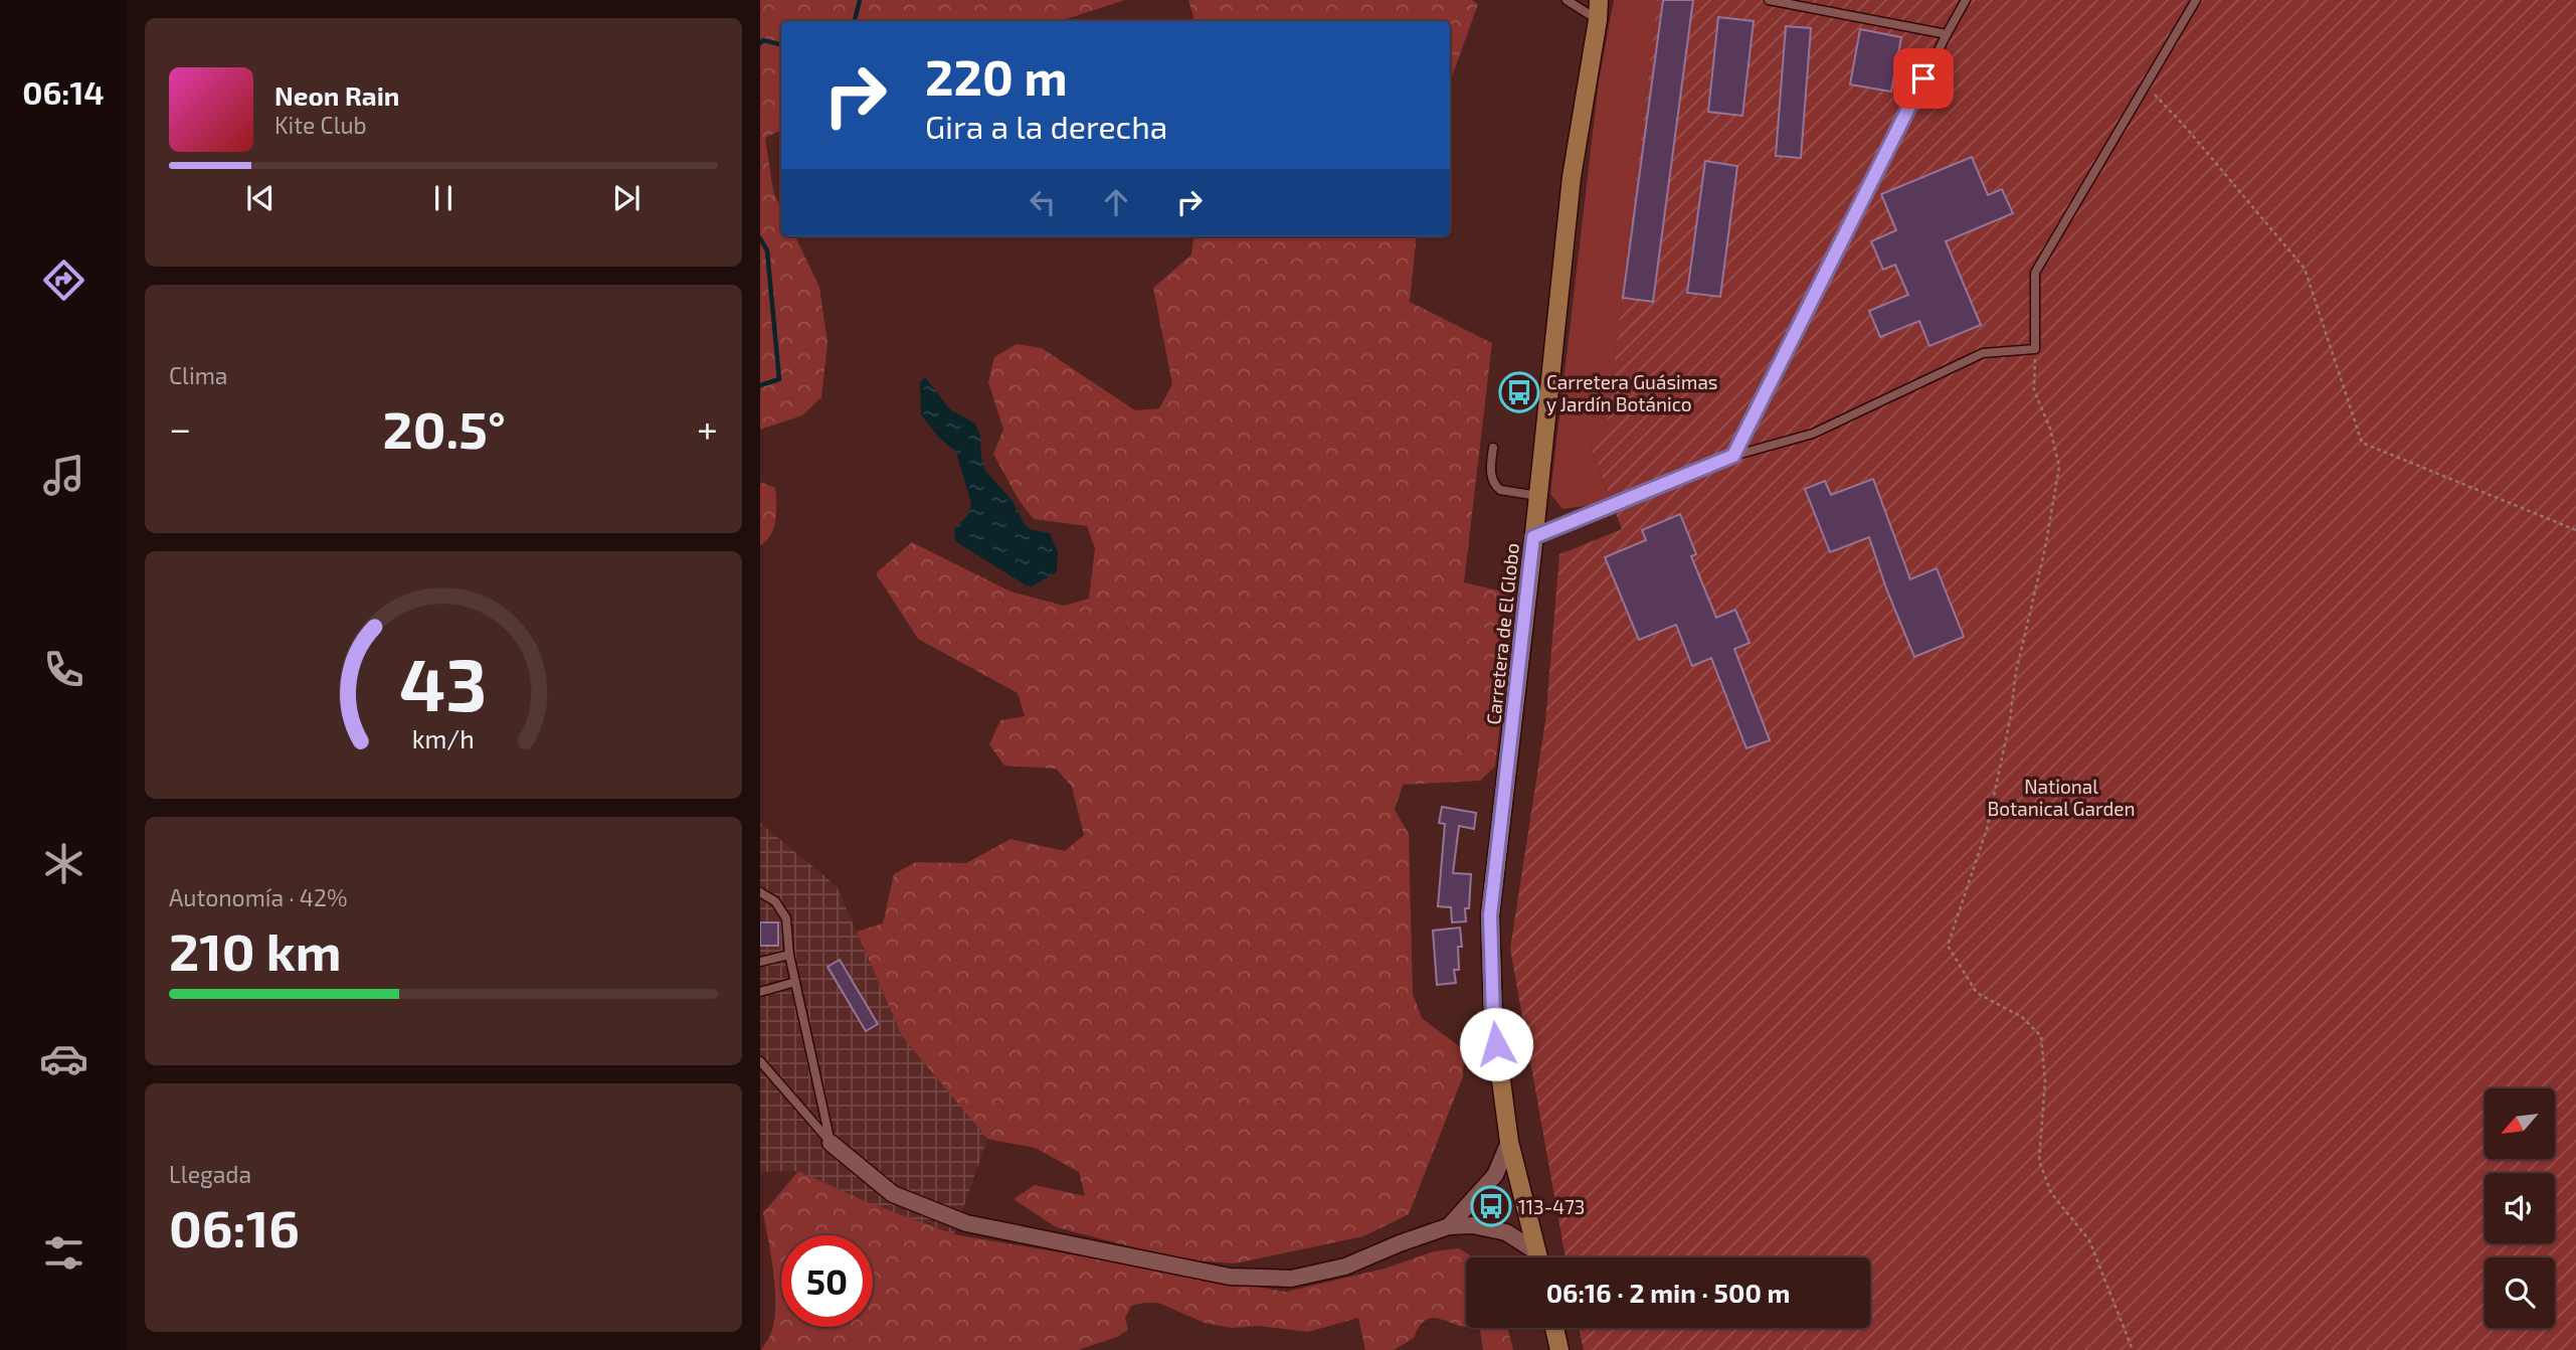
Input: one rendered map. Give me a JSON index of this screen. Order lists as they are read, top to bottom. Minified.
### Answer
{"streets":{"main road":["Carretera de El Globo"]},"parks":["National Botanical Garden"],"places":{"bus stop":["Carretera Guásimas y Jardín Botánico","113-473"]},"north":"bottom left","page":{"tabs":"06:14","turn":["220 m","Gira a la derecha"],"song":["Neon Rain","Kite Club"],"tile":["Clima",["Autonomía · 42%","210 km"],["Llegada","06:16"]],"heat":["−","20.5°","+"],"limit":"50","trip":"06:16 · 2 min · 500 m","gauge":["43","km/h"]}}
